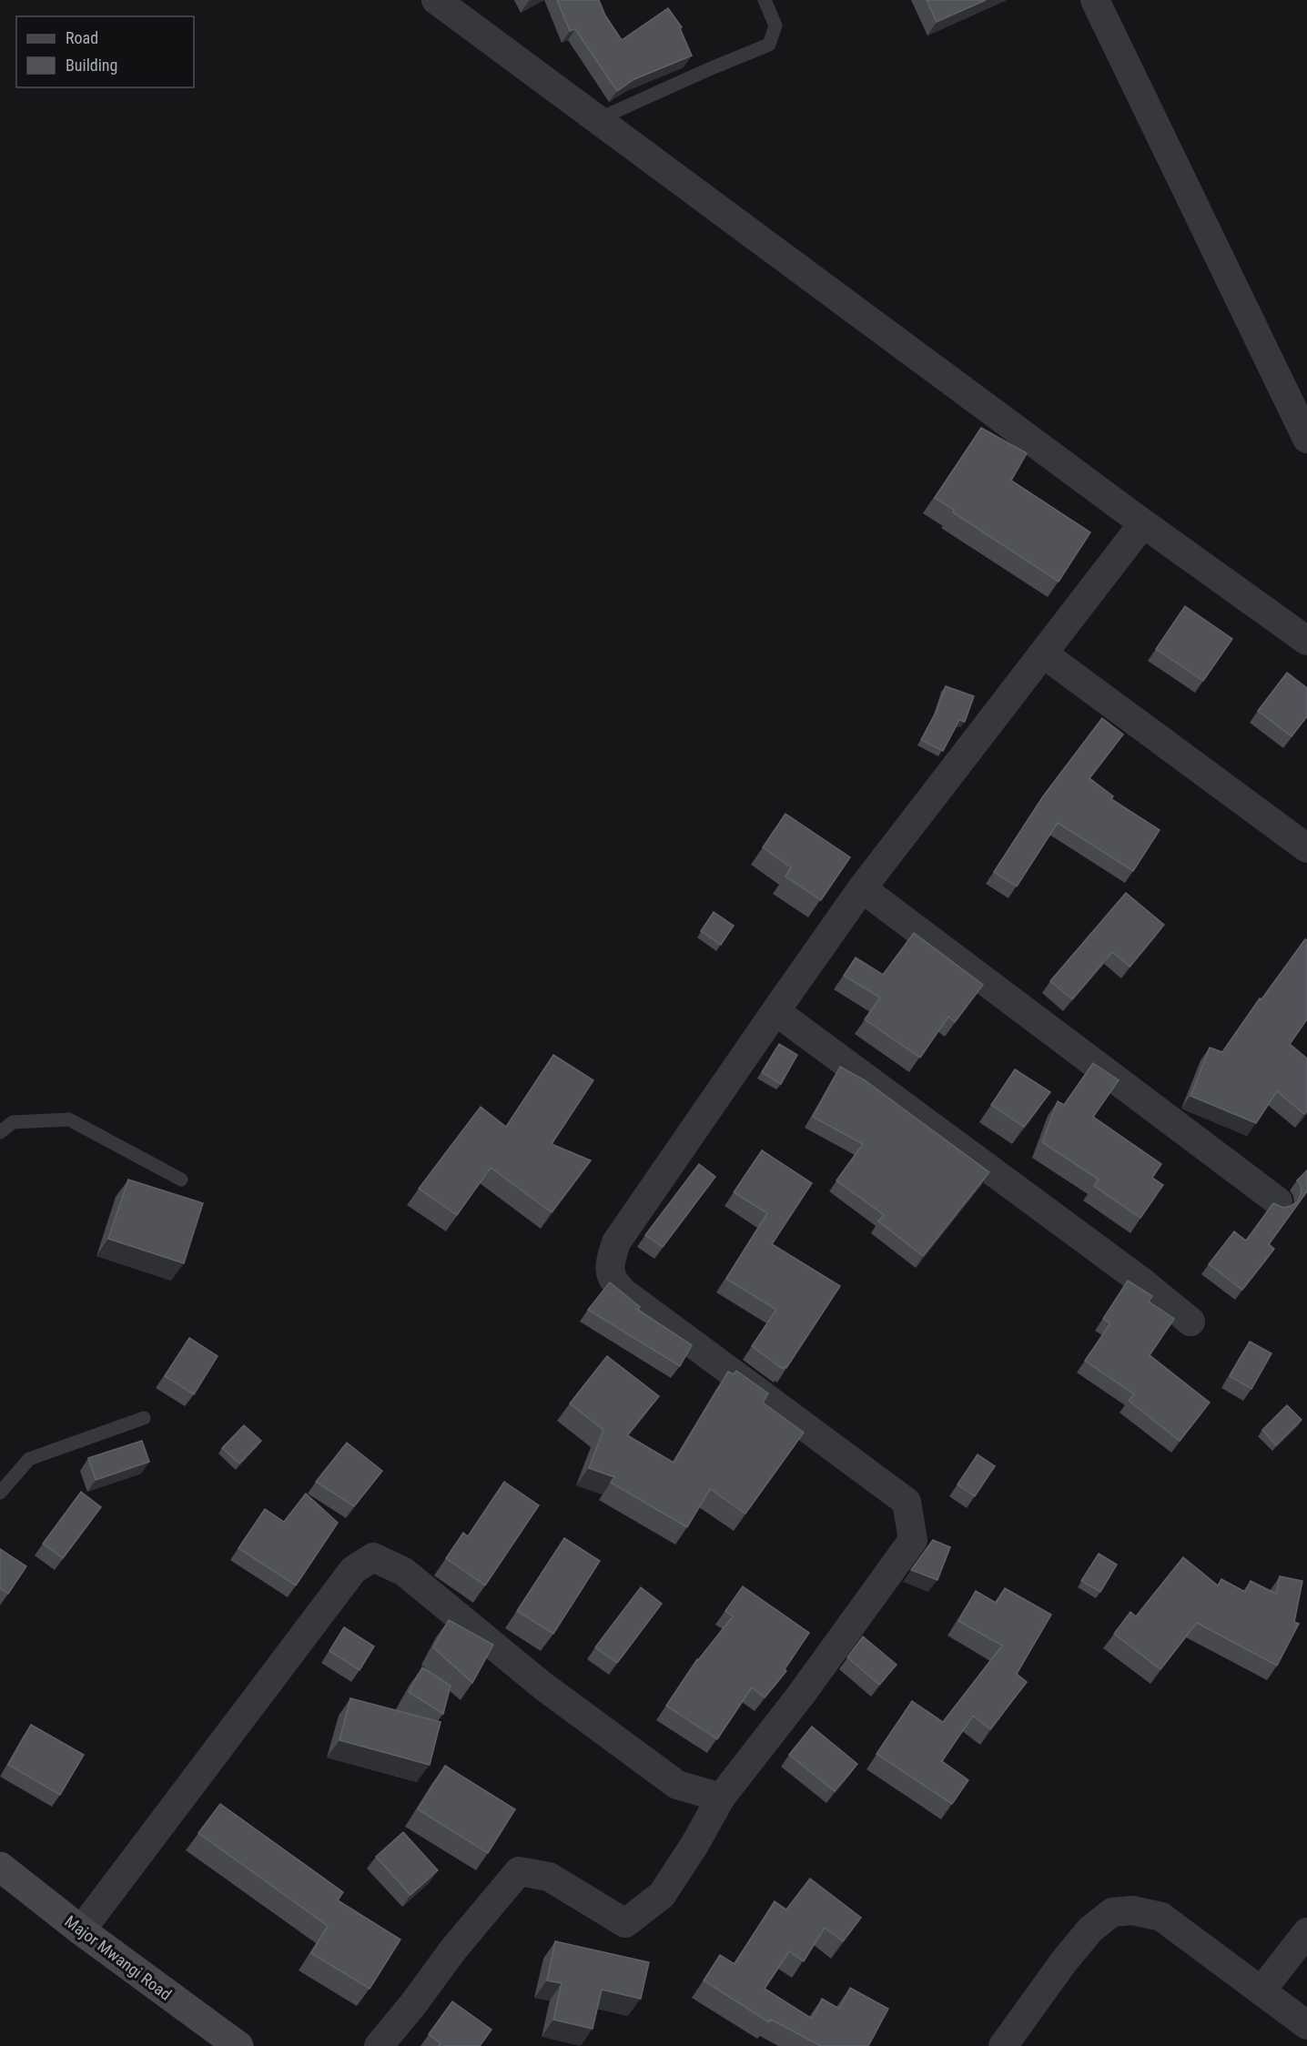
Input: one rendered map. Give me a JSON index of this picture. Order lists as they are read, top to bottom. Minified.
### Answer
{"streets":{"street":["Major Mwangi Road"]},"legend":["Road","Building"]}
